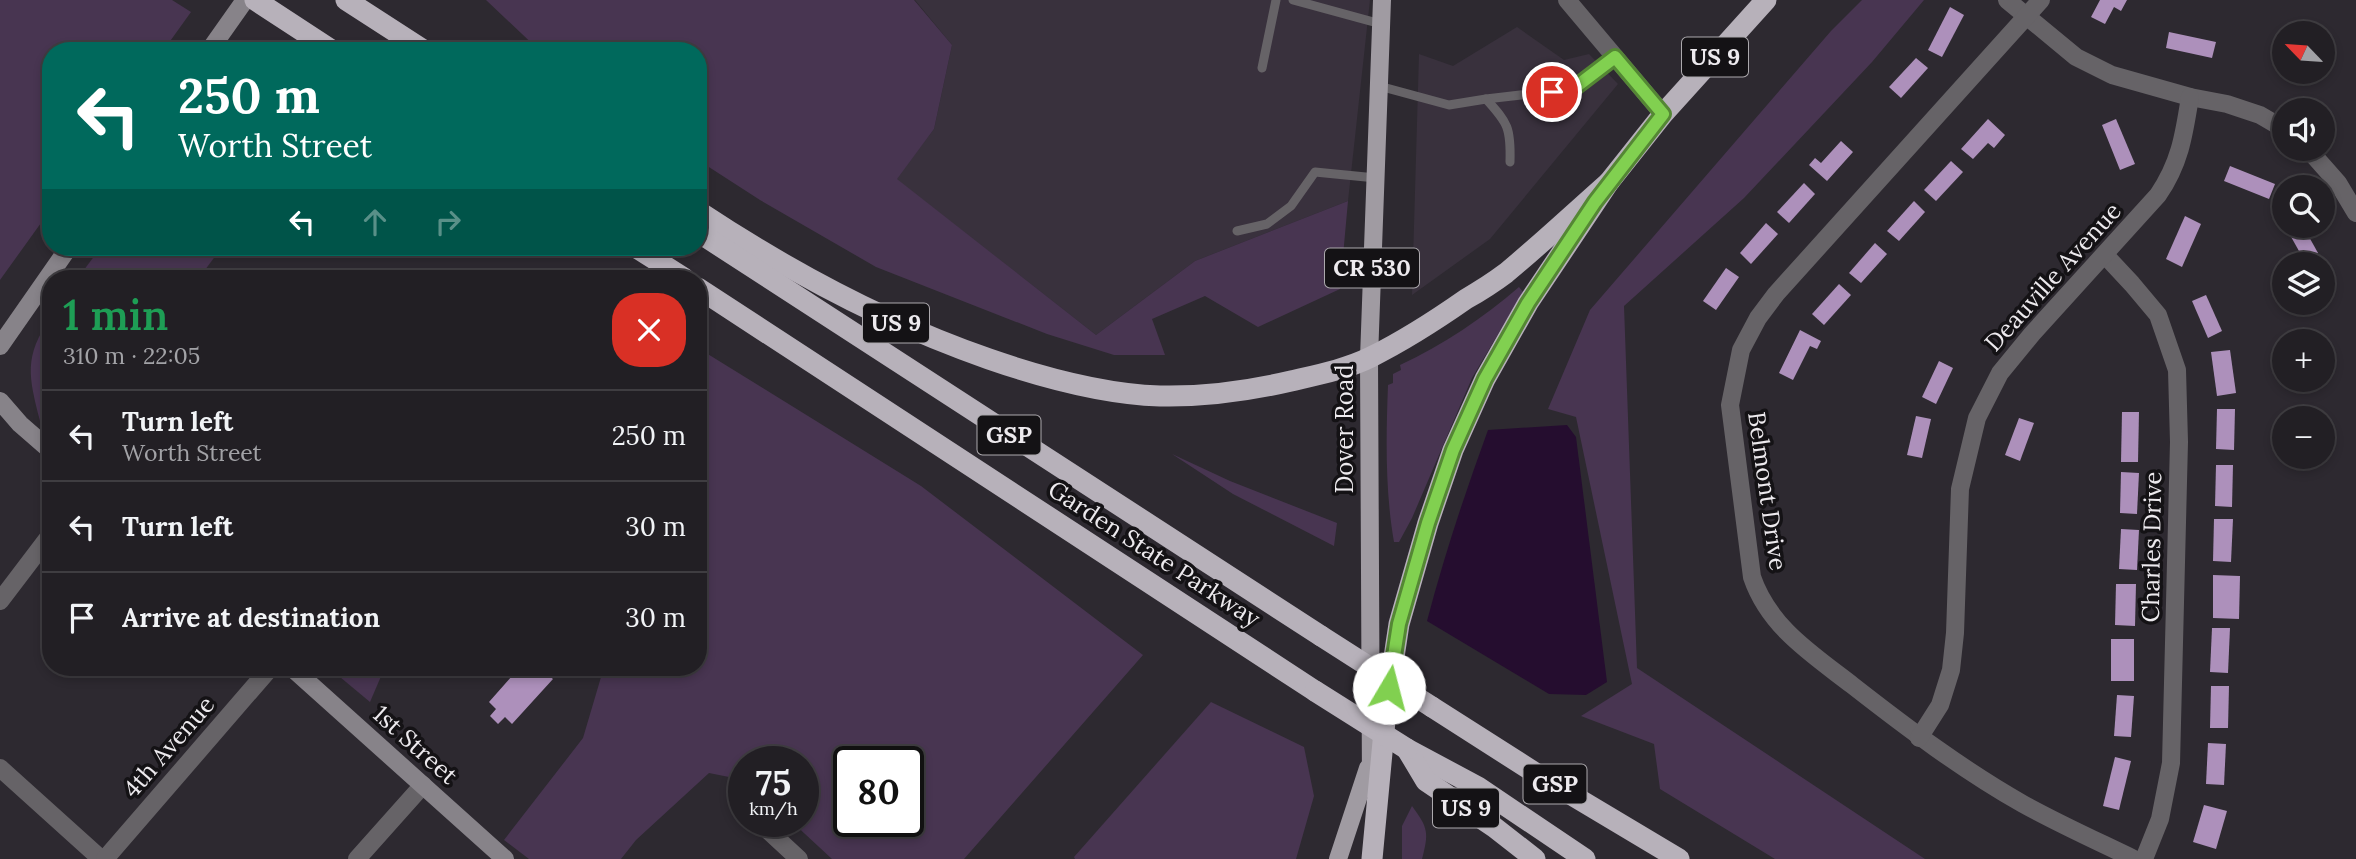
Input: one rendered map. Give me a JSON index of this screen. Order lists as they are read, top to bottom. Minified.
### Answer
{"streets":{"highway":["US 9","GSP","Garden State Parkway"],"main road":["CR 530","Dover Road"],"street":["Deauville Avenue","Belmont Drive","Charles Drive","1st Street","4th Avenue"]},"crossings":[["US 9","Dover Road"],["US 9","Garden State Parkway"],["Deauville Avenue","Belmont Drive"],["Deauville Avenue","Charles Drive"]],"north":"top left","page":{"map_buttons":["+","−"],"turn":["250 m","Worth Street"],"heading":["1 min","310 m · 22:05"],"list":[{"name":"Turn left","note":"Worth Street","value":"250 m"},{"name":"Turn left","value":"30 m"},{"name":"Arrive at destination","value":"30 m"}],"speed":"75 km/h","limit":"80"}}
